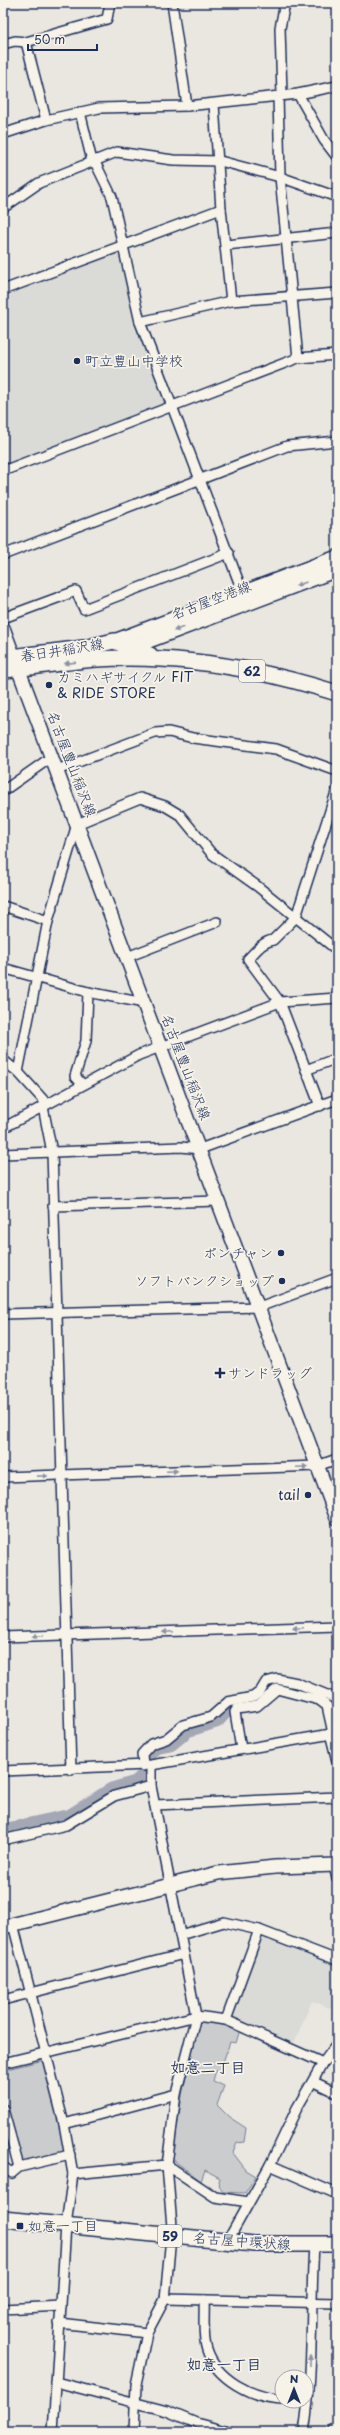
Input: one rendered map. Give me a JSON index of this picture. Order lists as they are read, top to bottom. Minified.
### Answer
{"streets":{"main road":["名古屋空港線","春日井稲沢線","62","名古屋豊山稲沢線","59","名古屋中環状線"]},"crossings":[["名古屋空港線","春日井稲沢線"],["春日井稲沢線","名古屋豊山稲沢線"]],"districts":["如意二丁目","如意一丁目"],"places":{"other":["町立豊山中学校","カミハギサイクル FIT & RIDE STORE","ポンチャン","ソフトバンクショップ","tail"],"health":["サンドラッグ"],"transit":["如意一丁目"]},"scale_bar":"50 m","north":"top"}
